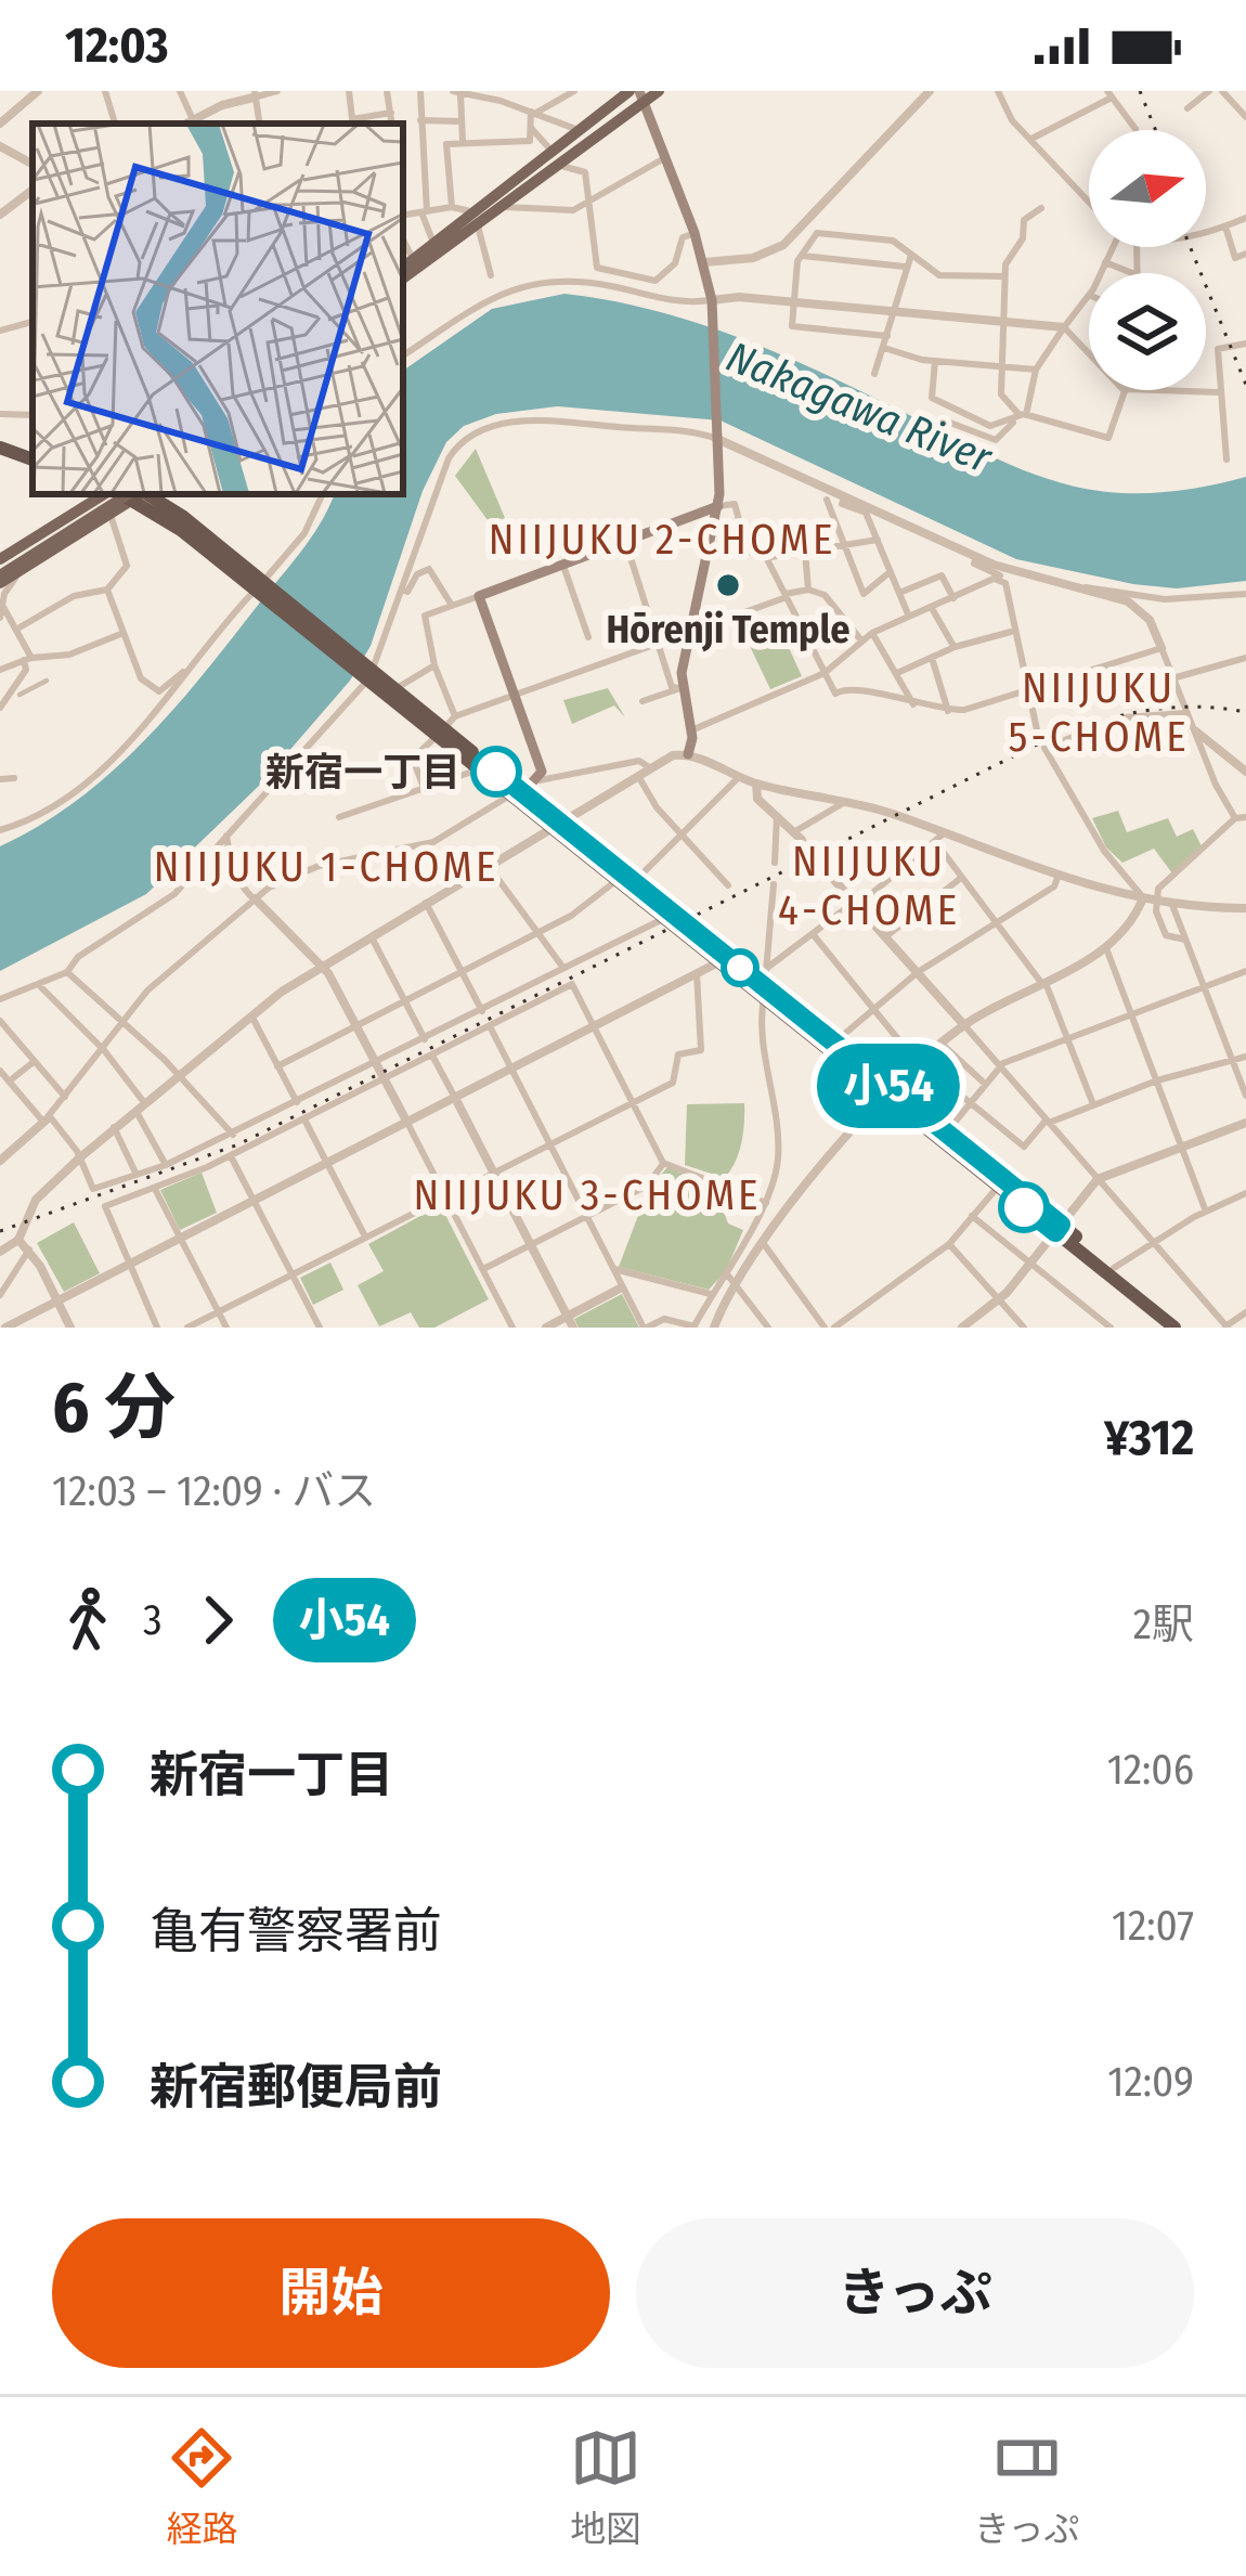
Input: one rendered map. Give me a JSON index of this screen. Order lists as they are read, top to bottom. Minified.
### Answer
{"districts":["NIIJUKU 2-CHOME","NIIJUKU 5-CHOME","NIIJUKU 4-CHOME","NIIJUKU 1-CHOME","NIIJUKU 3-CHOME"],"water":["Nakagawa River"],"places":["Hōrenji Temple","新宿一丁目"],"lines":["bus line 小54"],"north":"right","page":{"status":"12:03","on_map":"小54","heading":["6 分","12:03 – 12:09 · バス","¥312"],"legs":["3","小54","2駅"],"list":[{"name":"新宿一丁目","value":"12:06"},{"name":"亀有警察署前","value":"12:07"},{"name":"新宿郵便局前","value":"12:09"}],"buttons":["開始","きっぷ"],"tabs":["経路","地図","きっぷ"]}}
